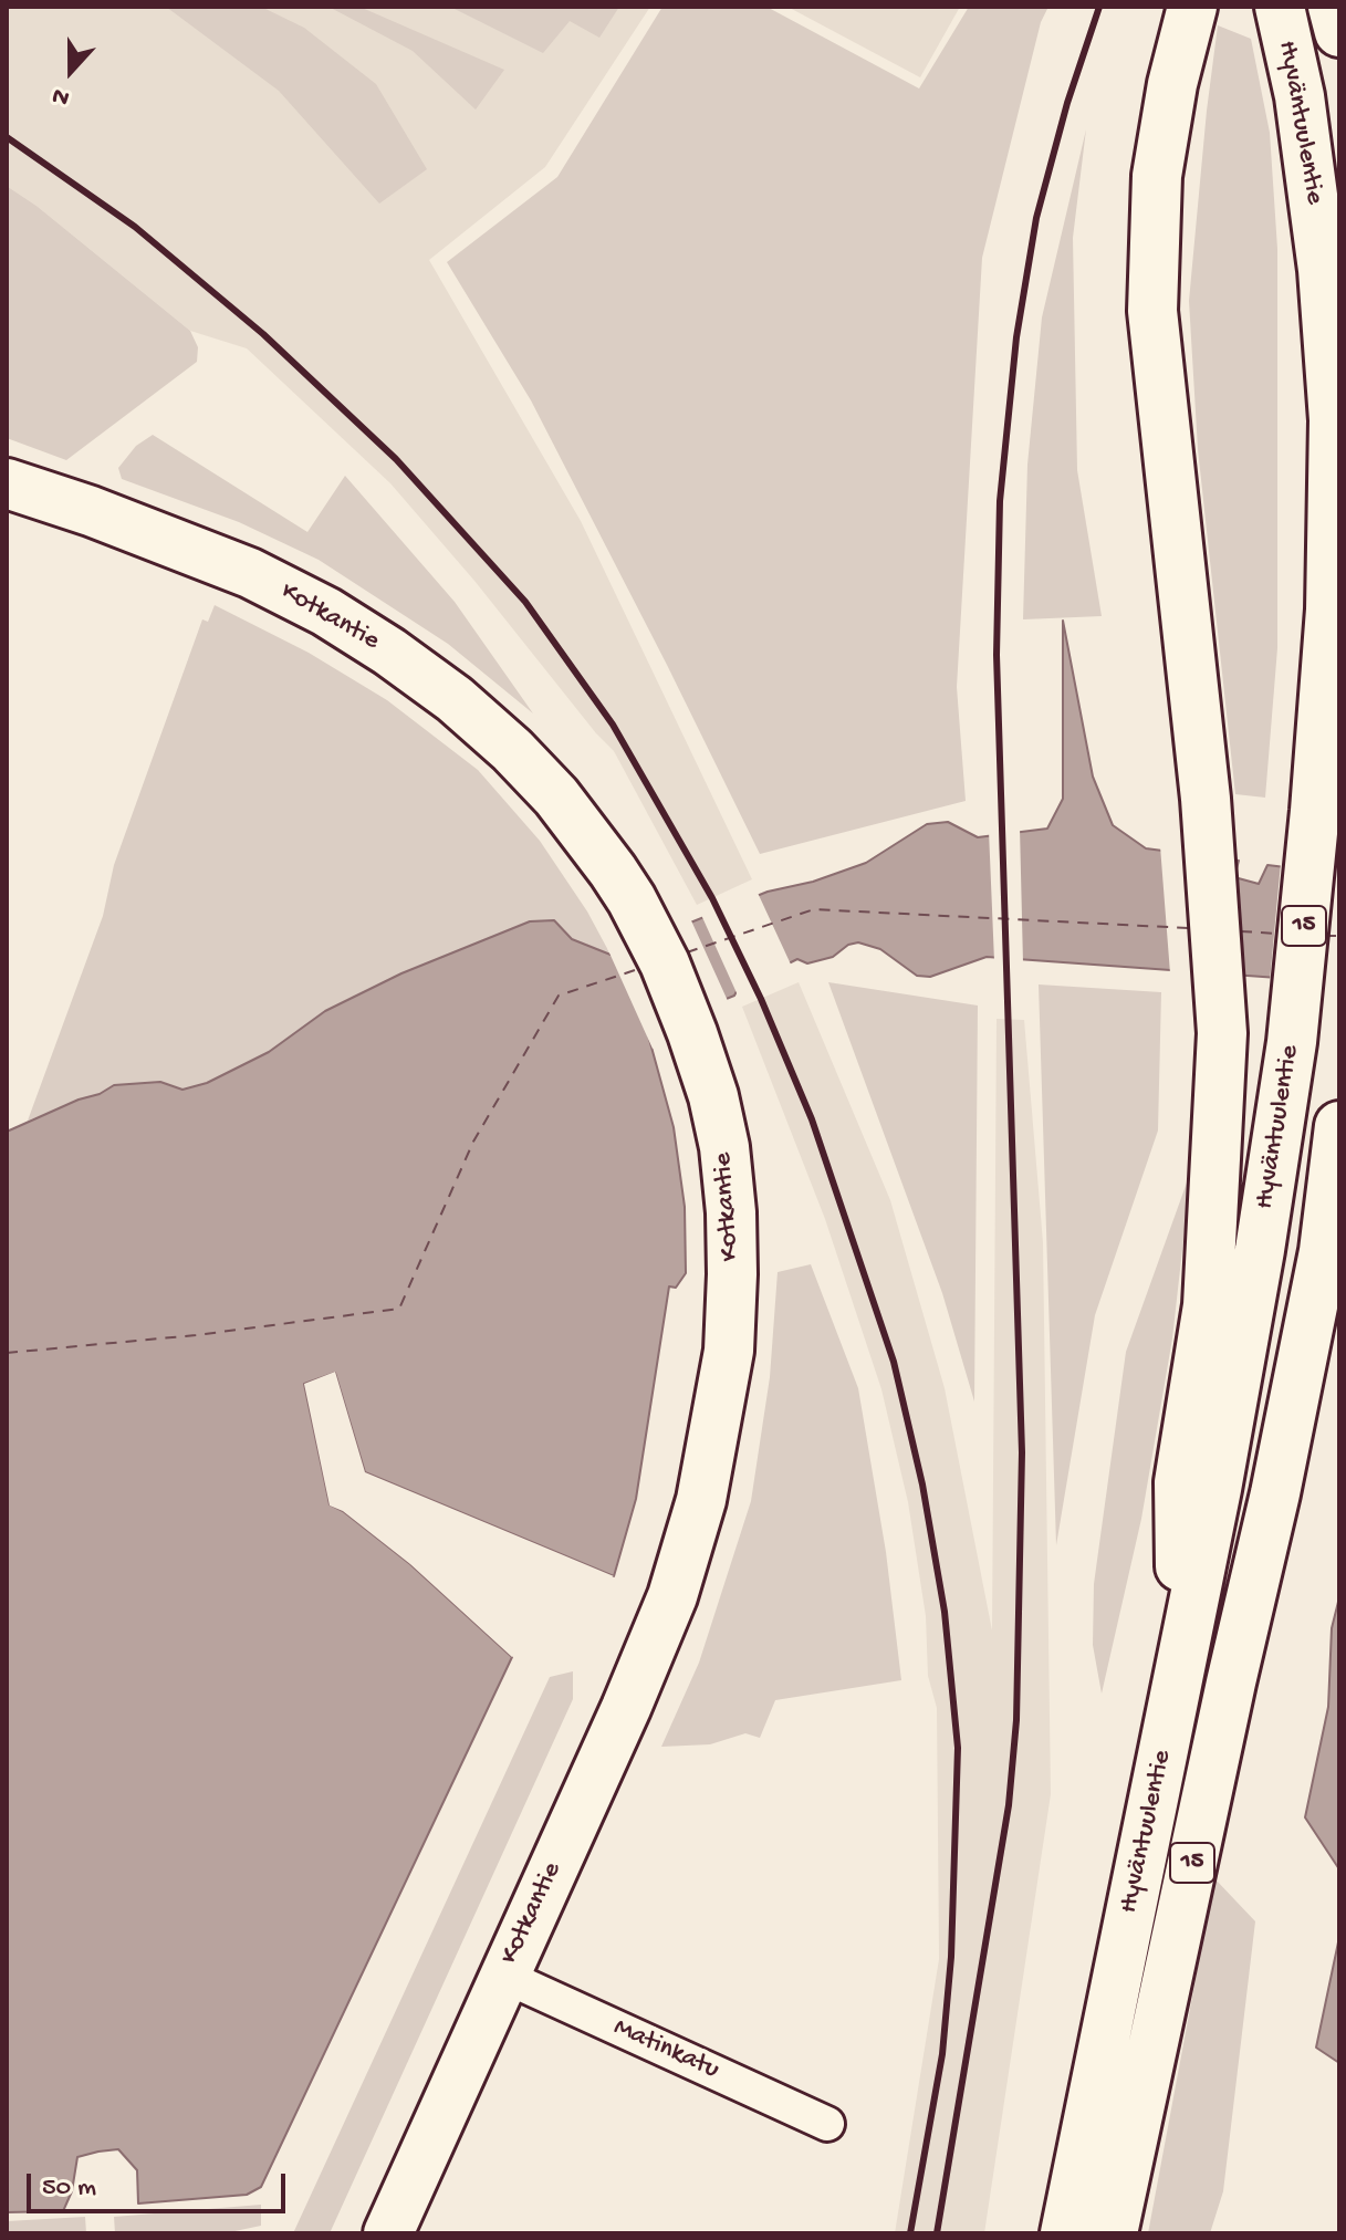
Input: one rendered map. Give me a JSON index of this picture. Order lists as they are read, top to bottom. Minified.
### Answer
{"streets":{"main road":["Hyväntuulentie","Kotkantie","15"],"street":["Matinkatu"]},"crossings":[["Kotkantie","Matinkatu"]],"scale_bar":"50 m","north":"bottom"}
